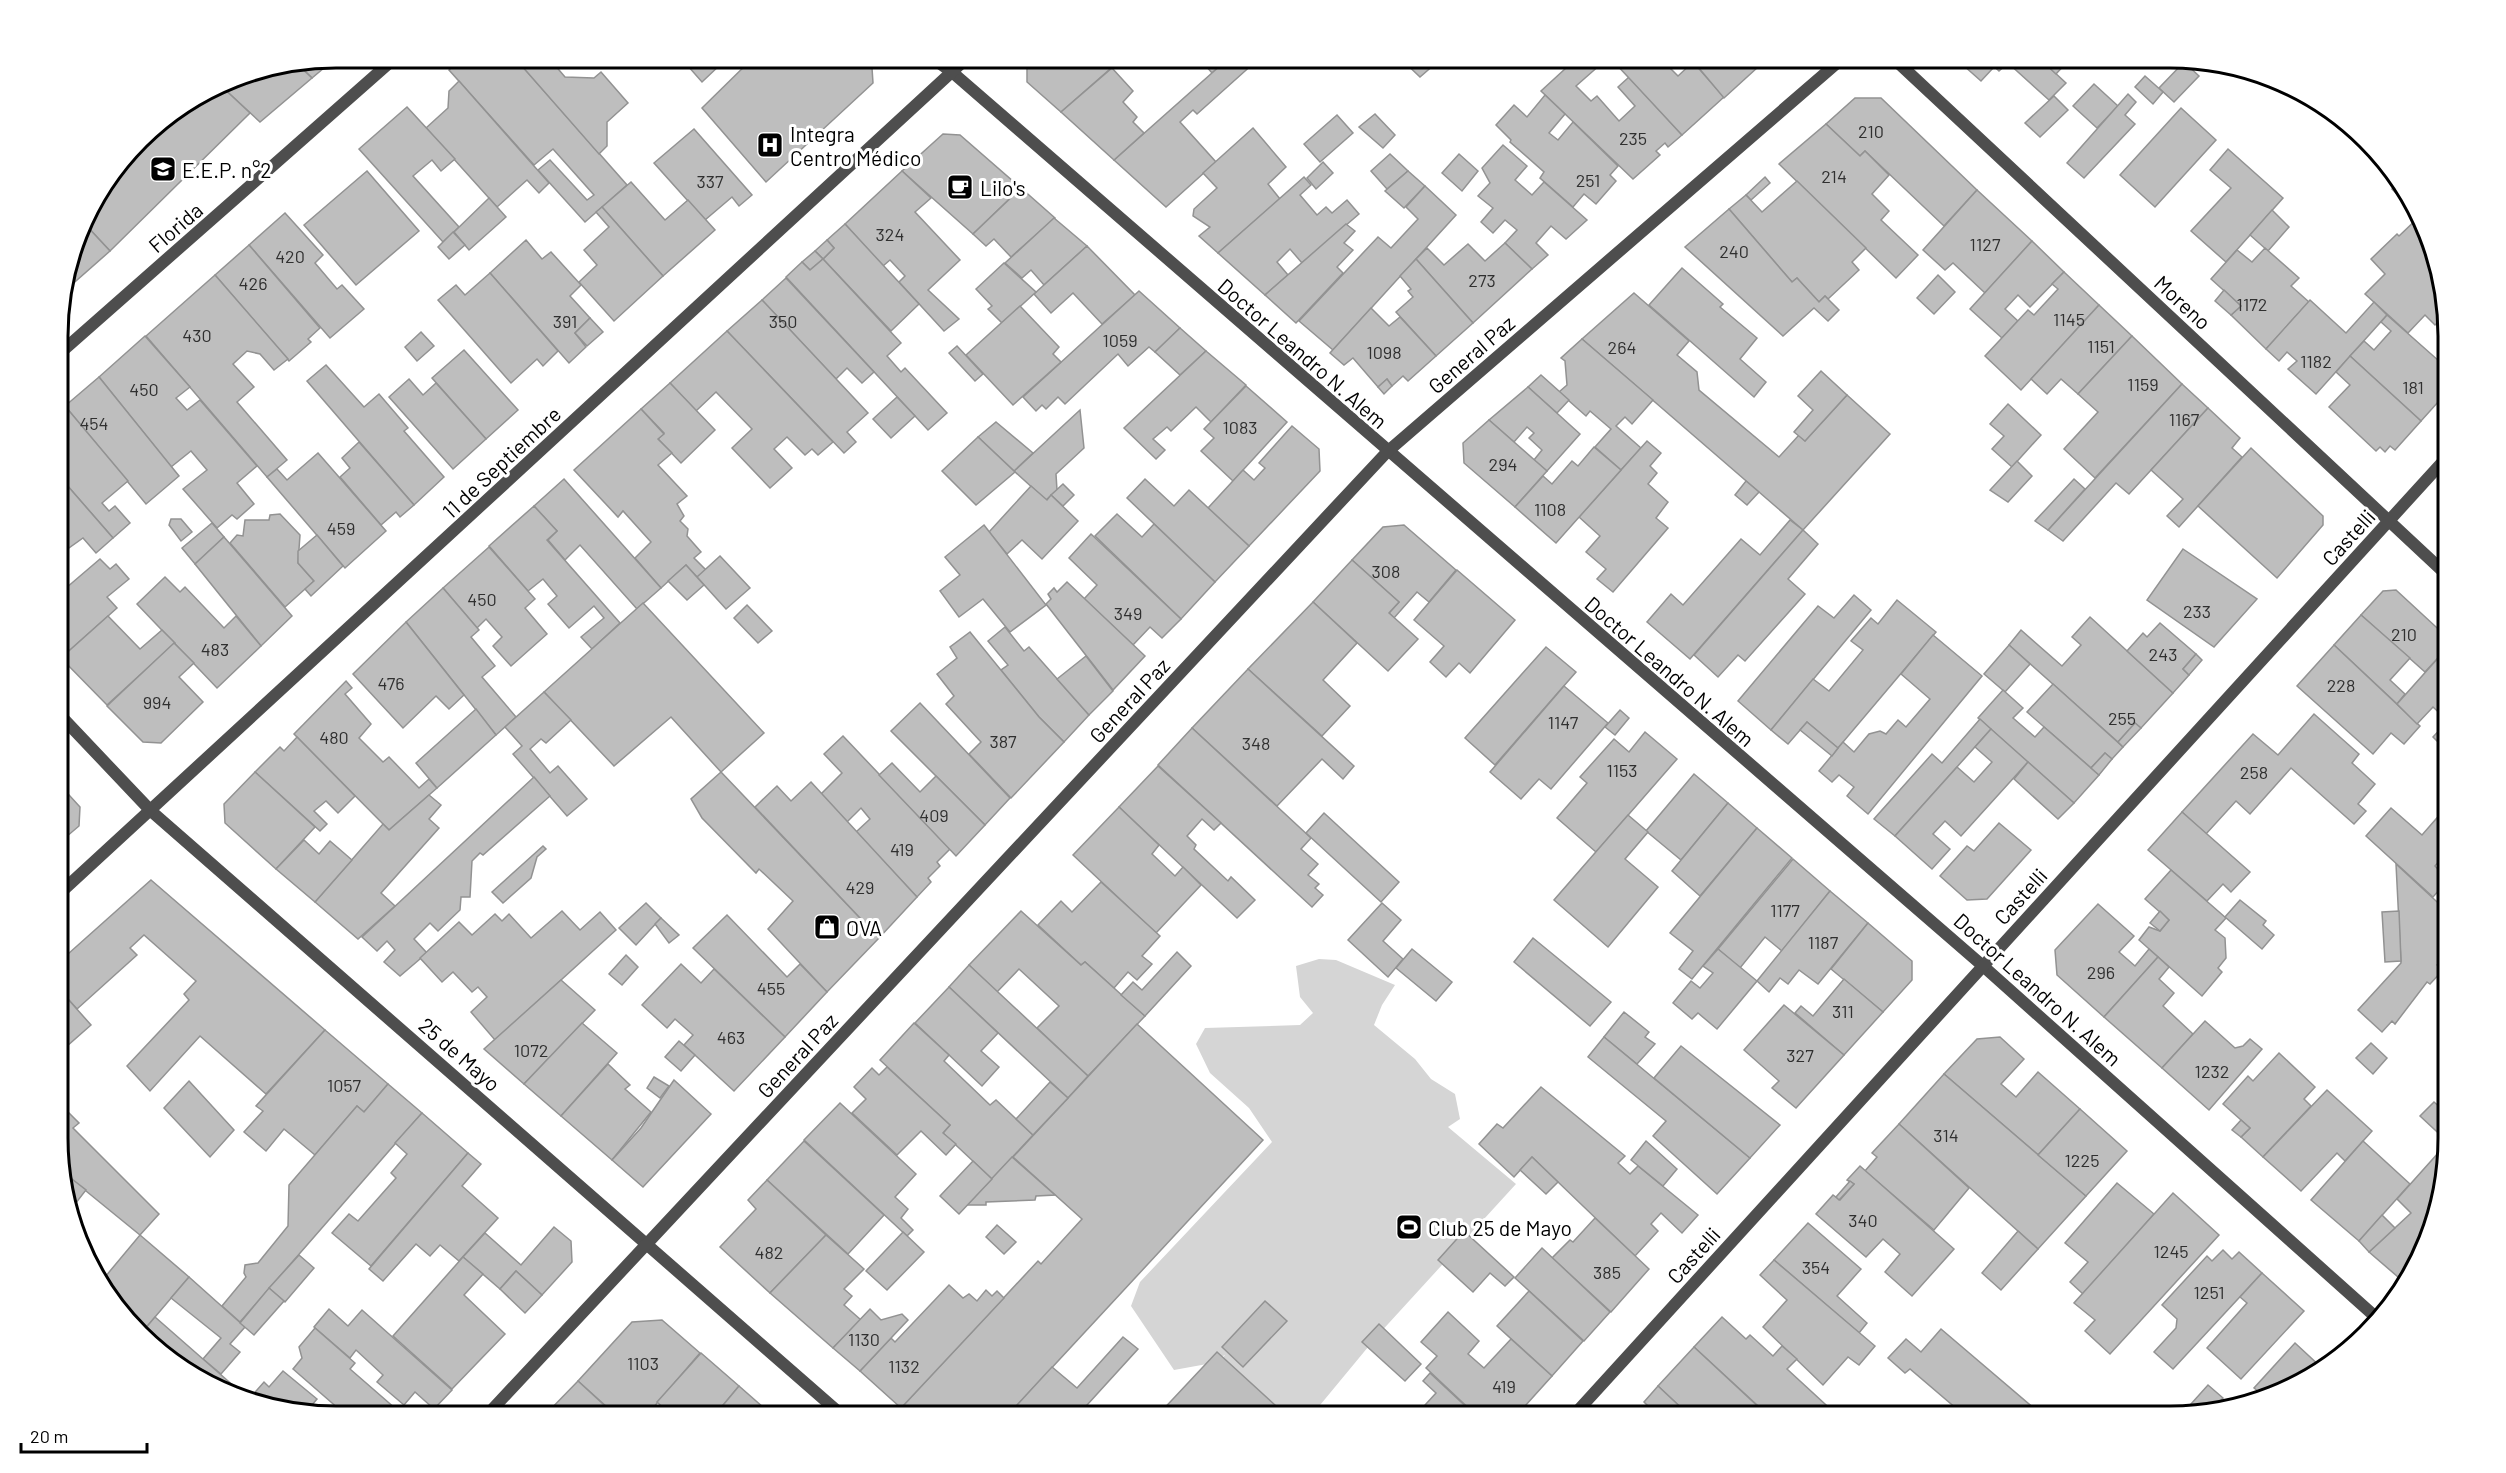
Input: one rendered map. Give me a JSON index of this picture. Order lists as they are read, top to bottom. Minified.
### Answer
{"streets":{"street":["Florida","Moreno","Doctor Leandro N. Alem","General Paz","11 de Septiembre","Castelli","25 de Mayo"]},"crossings":[["Moreno","Castelli"],["Doctor Leandro N. Alem","General Paz"],["Doctor Leandro N. Alem","11 de Septiembre"],["Doctor Leandro N. Alem","Castelli"],["General Paz","25 de Mayo"],["11 de Septiembre","25 de Mayo"]],"places":{"hospital":["Integra Centro Médico"],"school or university":["E.E.P. n°2"],"cafe":["Lilo's"],"shop":["OVA"],"sports":["Club 25 de Mayo"]},"house_numbers":["210","235","214","251","337","324","1127","240","420","273","426","1172","1145","391","350","430","1059","1151","264","1098","1182","1159","181","450","1167","454","1083","294","1108","459","308","450","233","349","210","483","243","476","228","994","255","1147","480","387","348","1153","258","409","419","429","1177","1187","296","455","311","463","1072","327","1232","1057","314","1225","340","1245","482","354","385","1251","1130","1103","1132","419"],"scale_bar":"20 m"}
